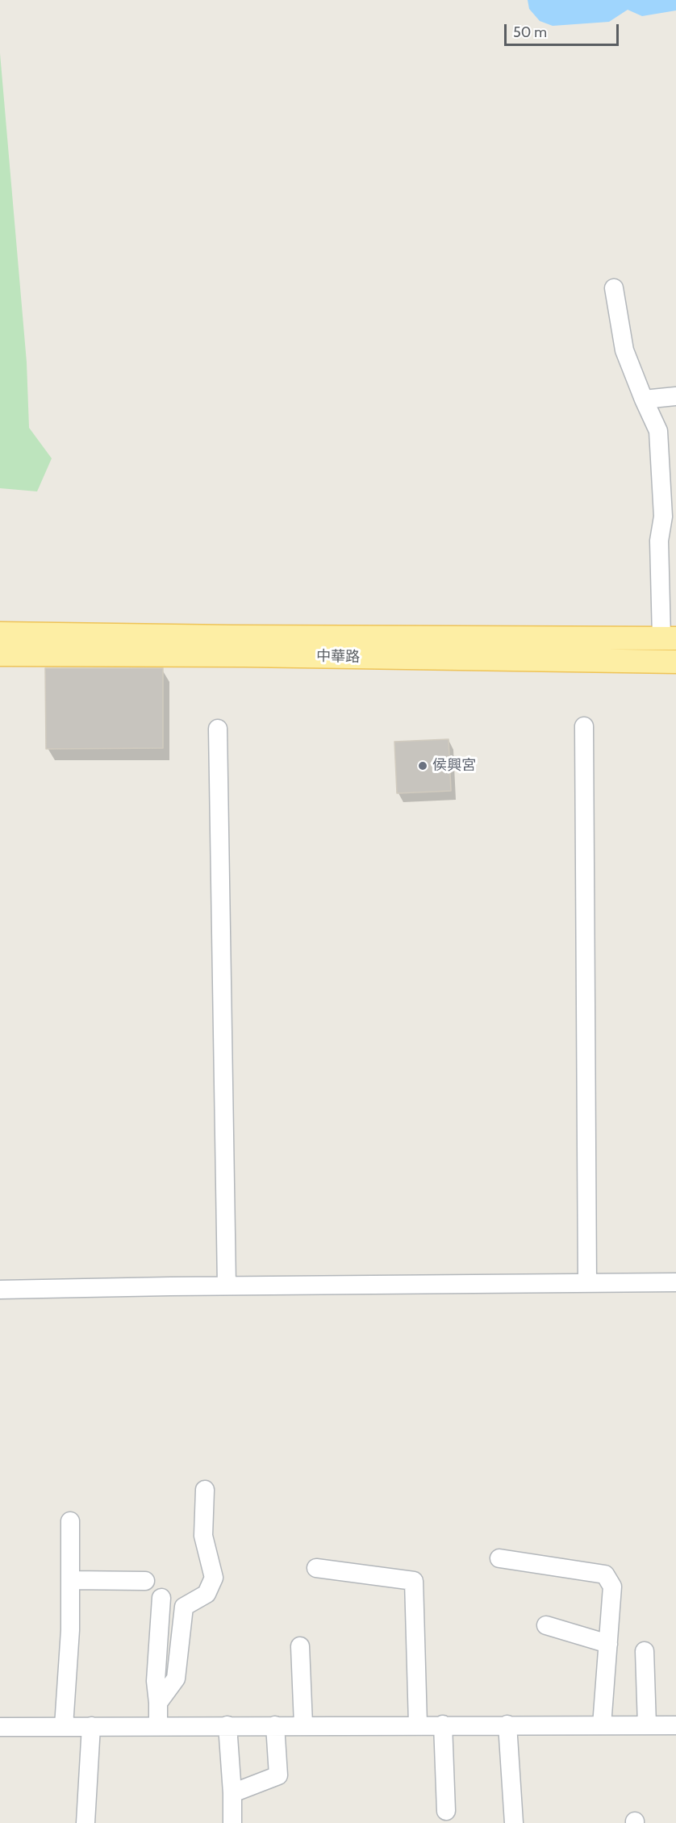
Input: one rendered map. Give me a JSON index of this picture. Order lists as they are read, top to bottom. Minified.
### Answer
{"streets":{"main road":["中華路"]},"places":["侯興宮"],"scale_bar":"50 m"}
